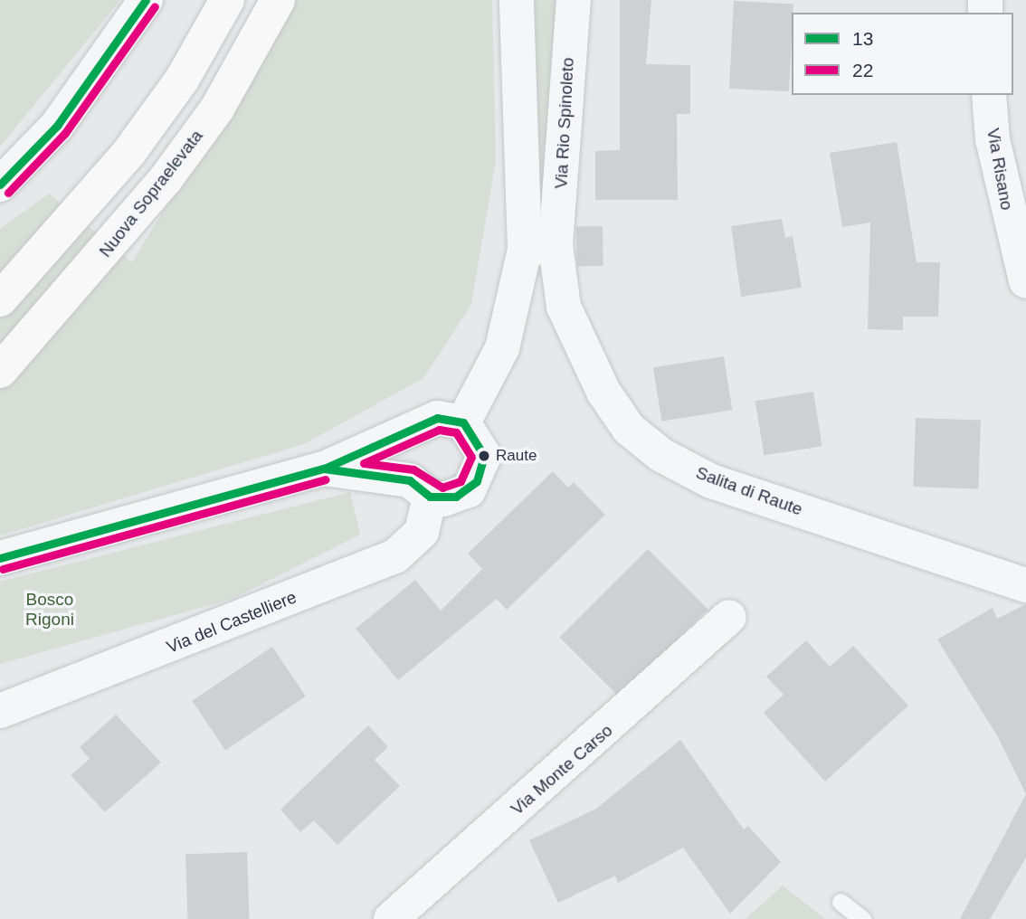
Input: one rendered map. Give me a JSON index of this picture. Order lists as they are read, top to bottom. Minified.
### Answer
{"streets":{"highway":["Nuova Sopraelevata"],"street":["Via Rio Spinoleto","Via Risano","Salita di Raute","Via del Castelliere","Via Monte Carso"]},"crossings":[["Via Rio Spinoleto","Salita di Raute"]],"parks":["Bosco Rigoni"],"places":["Raute"],"lines":["transit line 13","transit line 22"],"legend":["13","22"]}
